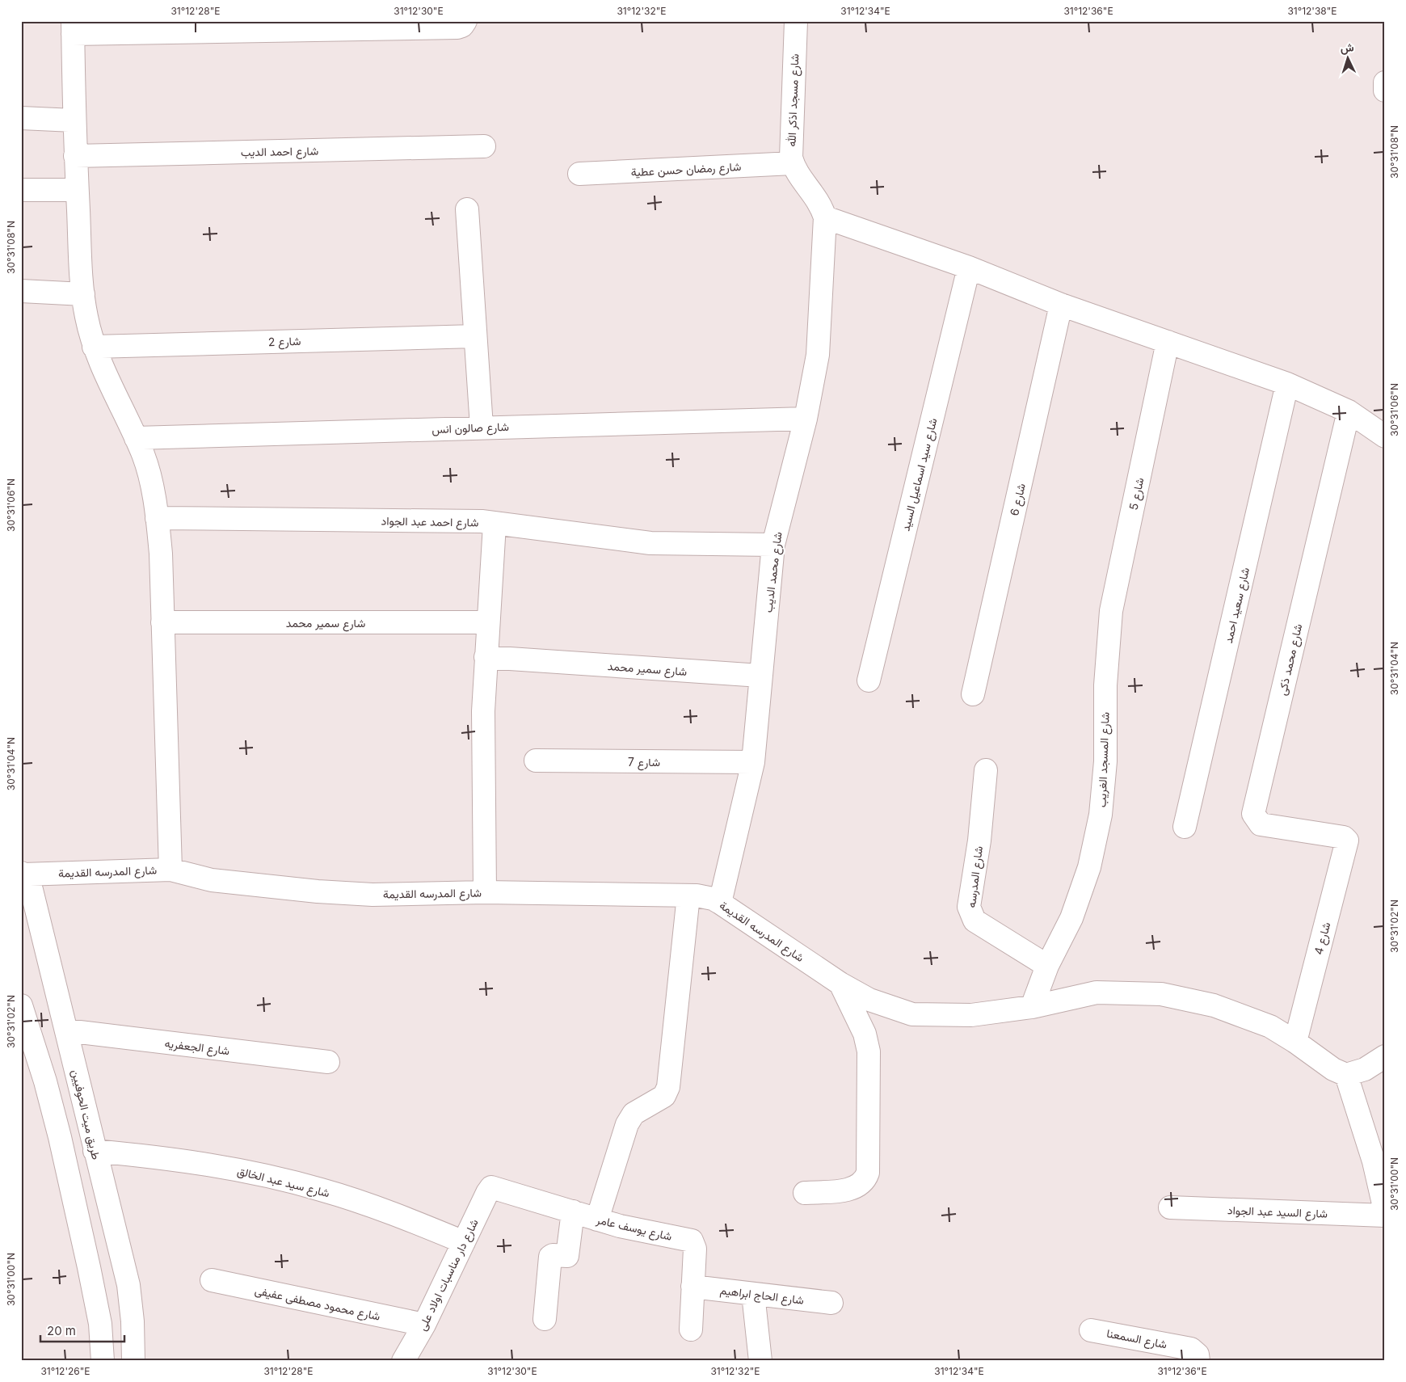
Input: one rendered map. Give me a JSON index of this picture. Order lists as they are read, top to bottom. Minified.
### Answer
{"streets":{"street":["شارع مسجد اذكر الله","شارع احمد الديب","شارع رمضان حسن عطية","شارع 2","شارع صالون انس","شارع سيد اسماعيل السيد","شارع 5","شارع 6","شارع احمد عبد الجواد","شارع محمد الديب","شارع سعيد احمد","شارع سمير محمد","شارع محمد ذكى","شارع المسجد الغريب","شارع 7","شارع المدرسه القديمة","شارع المدرسه","شارع 4","شارع الجعفريه","طريق ميت الحوفيين","شارع سيد عبد الخالق","شارع السيد عبد الجواد","شارع يوسف عامر","شارع دار مناسبات اولاد على","شارع الحاج ابراهيم","شارع محمود مصطفى عفيفى","شارع السمعنا"]},"crossings":[["شارع مسجد اذكر الله","شارع رمضان حسن عطية"],["شارع مسجد اذكر الله","شارع محمد الديب"],["شارع صالون انس","شارع محمد الديب"],["شارع 5","شارع المسجد الغريب"],["شارع احمد عبد الجواد","شارع محمد الديب"],["شارع محمد الديب","شارع سمير محمد"],["شارع محمد الديب","شارع 7"],["شارع محمد الديب","شارع المدرسه القديمة"],["شارع محمد ذكى","شارع 4"],["شارع المسجد الغريب","شارع المدرسه القديمة"],["شارع المسجد الغريب","شارع المدرسه"],["شارع المدرسه القديمة","شارع 4"],["شارع المدرسه القديمة","طريق ميت الحوفيين"],["شارع الجعفريه","طريق ميت الحوفيين"],["طريق ميت الحوفيين","شارع سيد عبد الخالق"],["شارع سيد عبد الخالق","شارع دار مناسبات اولاد على"],["شارع يوسف عامر","شارع دار مناسبات اولاد على"],["شارع يوسف عامر","شارع الحاج ابراهيم"],["شارع دار مناسبات اولاد على","شارع محمود مصطفى عفيفى"]],"scale_bar":"20 m","north":"top","coordinates":["31°12'28\"E","31°12'30\"E","31°12'32\"E","31°12'34\"E","31°12'36\"E","31°12'38\"E","30°31'08\"N","30°31'06\"N","30°31'04\"N","30°31'02\"N","30°31'00\"N","31°12'26\"E"]}
